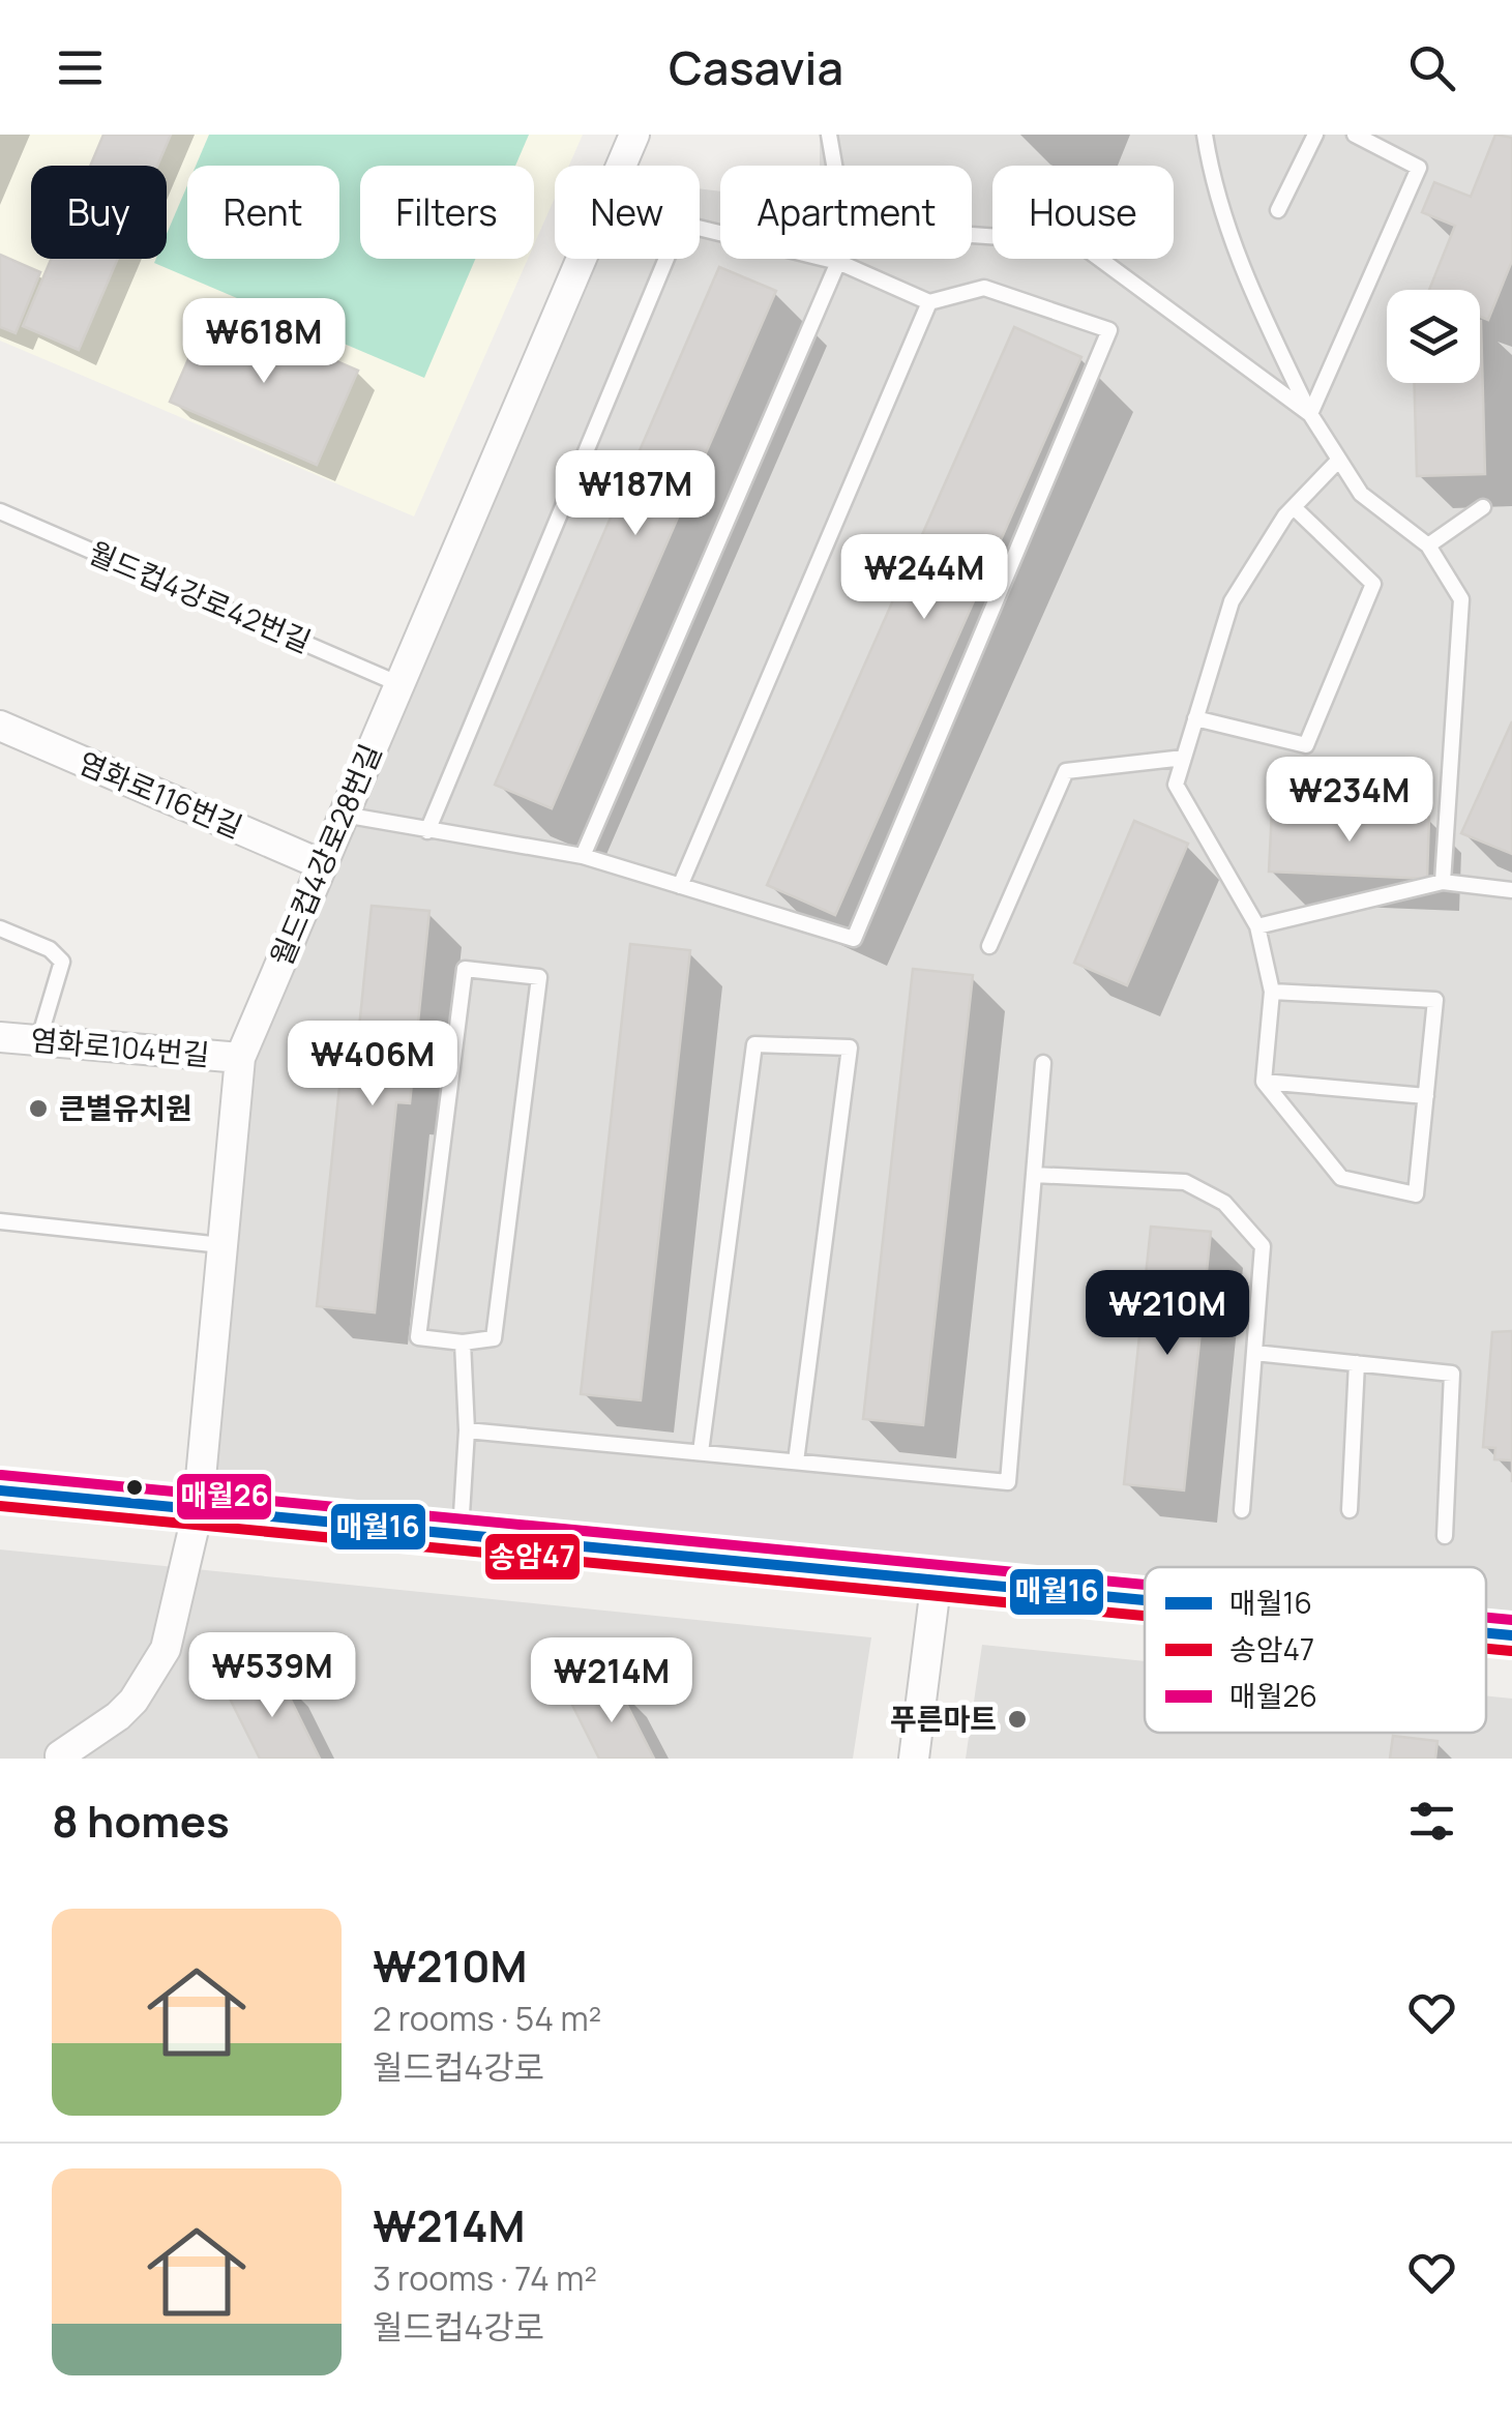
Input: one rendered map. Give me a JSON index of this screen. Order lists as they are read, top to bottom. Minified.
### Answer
{"streets":{"street":["염화로116번길","월드컵4강로28번길","염화로104번길"],"lane":["월드컵4강로42번길"]},"crossings":[["월드컵4강로42번길","월드컵4강로28번길"],["염화로116번길","월드컵4강로28번길"],["월드컵4강로28번길","염화로104번길"]],"places":["큰별유치원","푸른마트"],"lines":["transit line 매월26","transit line 매월16","transit line 송암47"],"legend":["매월16","송암47","매월26"],"page":{"header":"Casavia","chip":["Buy","Rent","Filters","New","Apartment","House"],"price":["₩618M","₩187M","₩244M","₩234M","₩406M","₩210M","₩539M","₩214M"],"heading":"8 homes","list":[{"name":"₩210M","note":"2 rooms · 54 m² · 월드컵4강로"},{"name":"₩214M","note":"3 rooms · 74 m² · 월드컵4강로"}]}}
